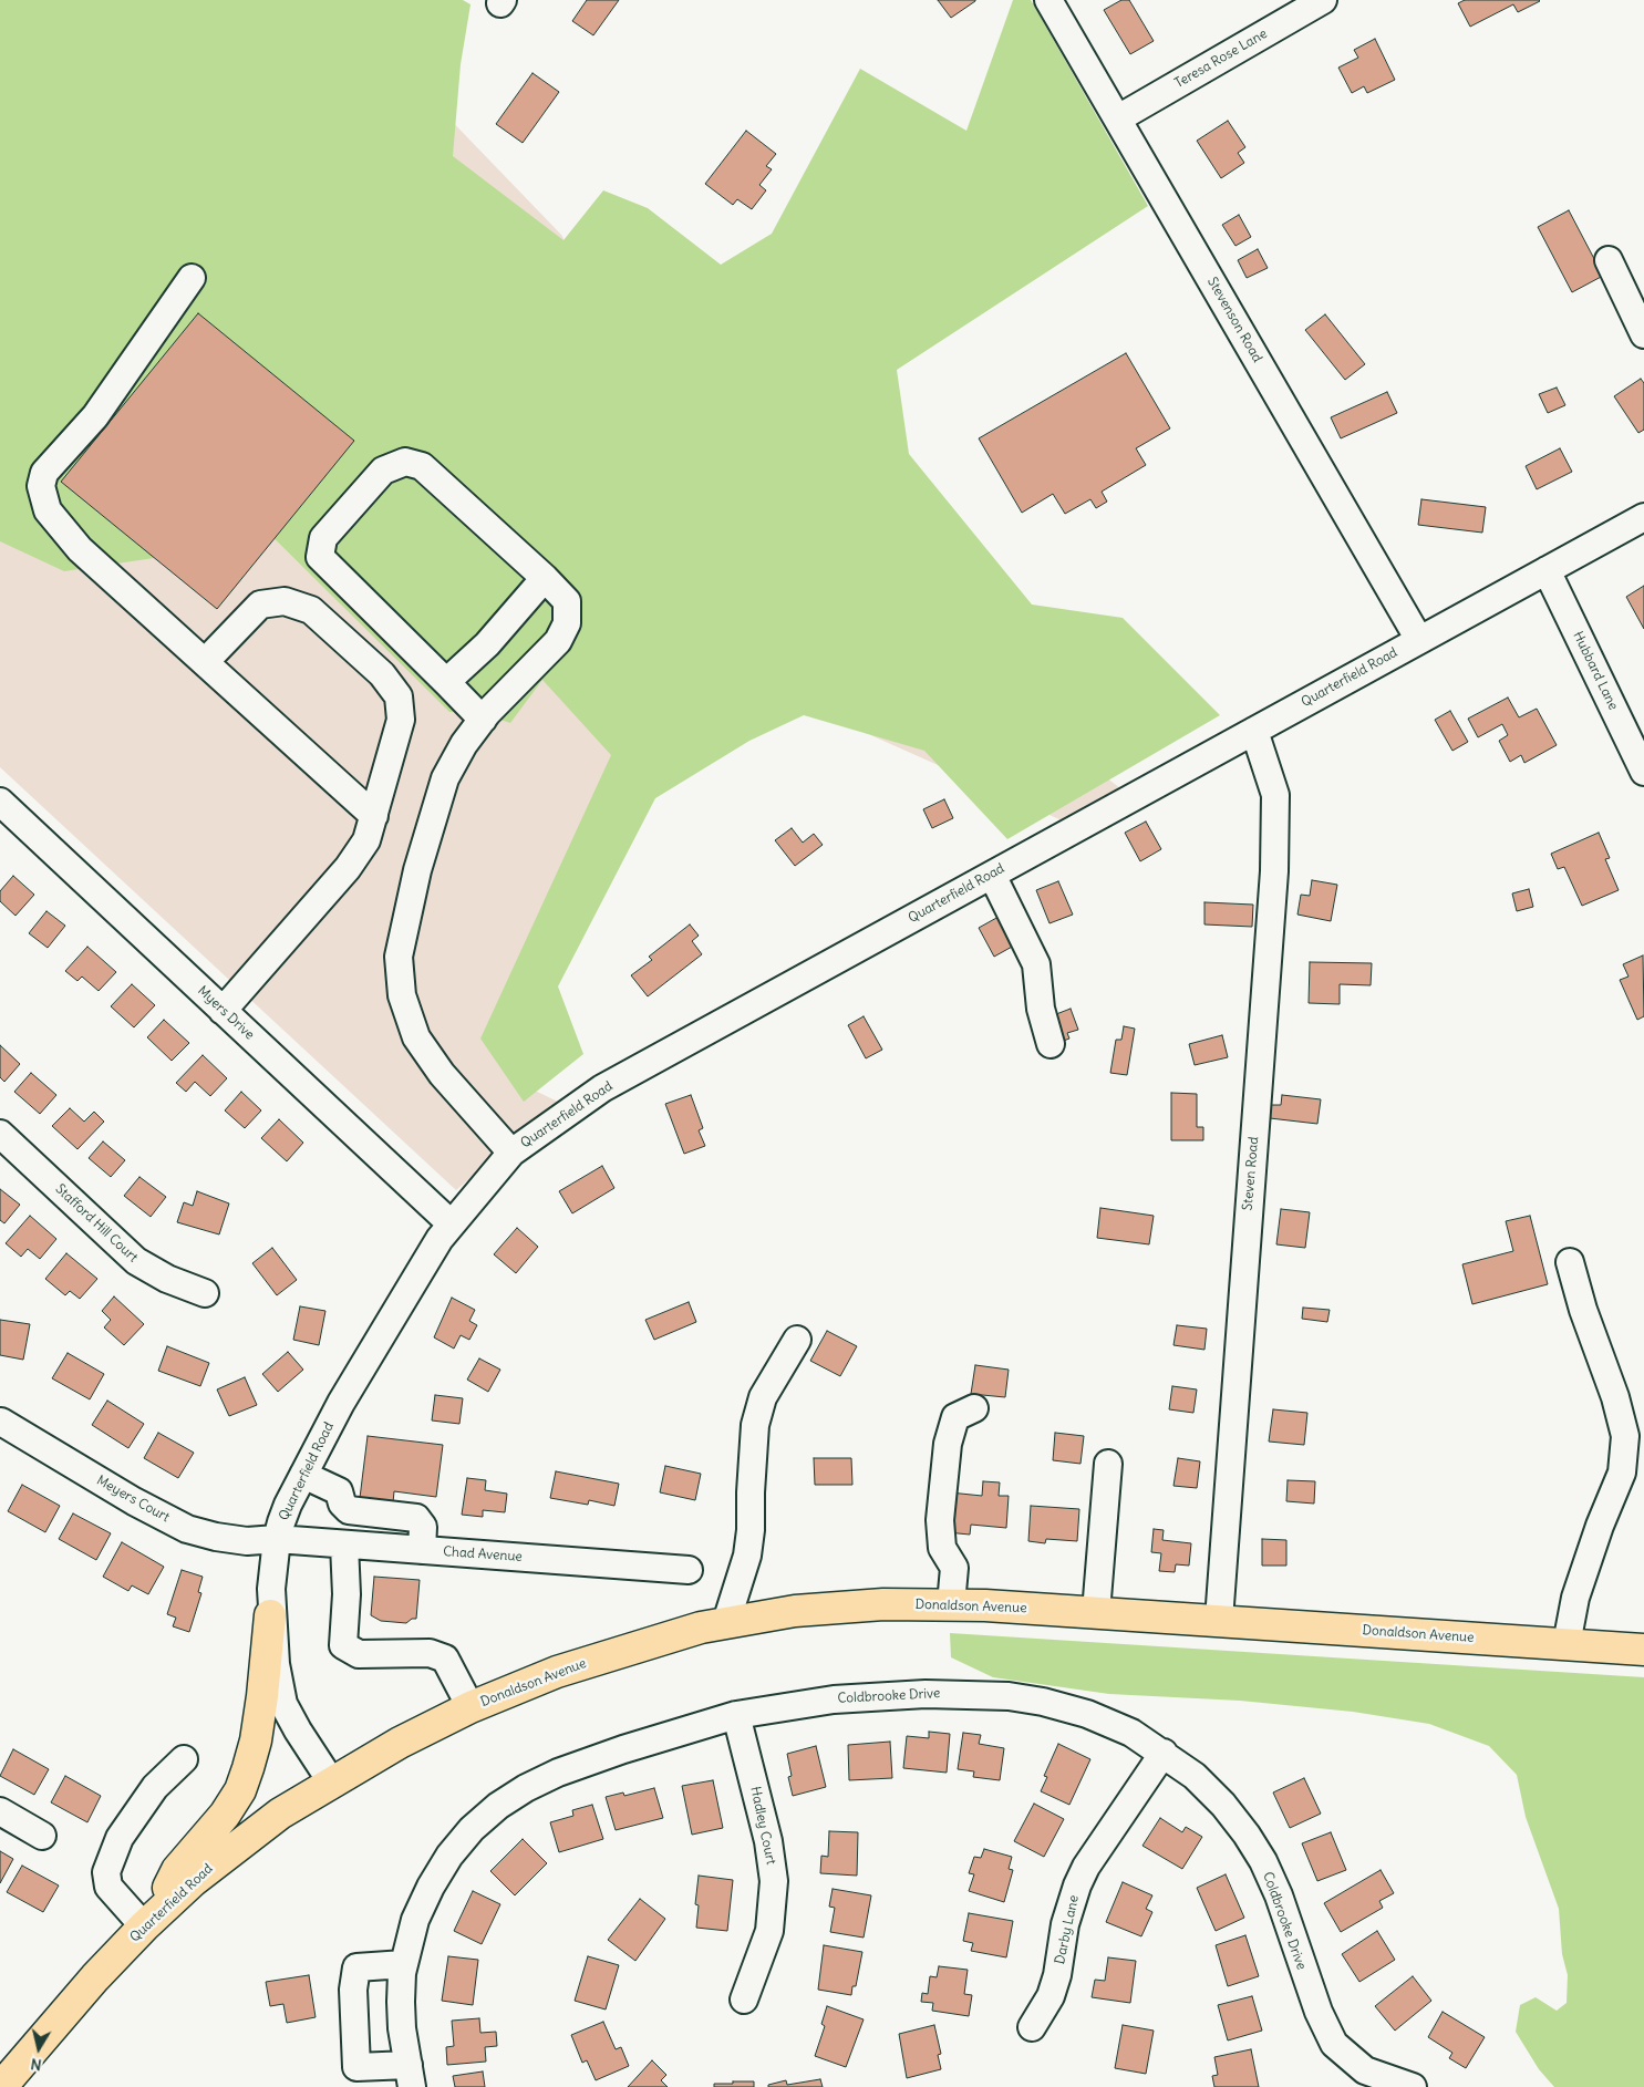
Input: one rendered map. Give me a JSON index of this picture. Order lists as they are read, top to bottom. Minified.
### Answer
{"streets":{"main road":["Quarterfield Road","Donaldson Avenue"],"street":["Teresa Rose Lane","Stevenson Road","Hubbard Lane","Myers Drive","Steven Road","Stafford Hill Court","Meyers Court","Chad Avenue","Coldbrooke Drive","Hadley Court","Darby Lane"]},"crossings":[["Teresa Rose Lane","Stevenson Road"],["Stevenson Road","Quarterfield Road"],["Hubbard Lane","Quarterfield Road"],["Quarterfield Road","Myers Drive"],["Quarterfield Road","Steven Road"],["Quarterfield Road","Meyers Court"],["Quarterfield Road","Chad Avenue"],["Quarterfield Road","Donaldson Avenue"],["Steven Road","Donaldson Avenue"],["Meyers Court","Chad Avenue"],["Coldbrooke Drive","Hadley Court"],["Coldbrooke Drive","Darby Lane"]],"north":"bottom"}
